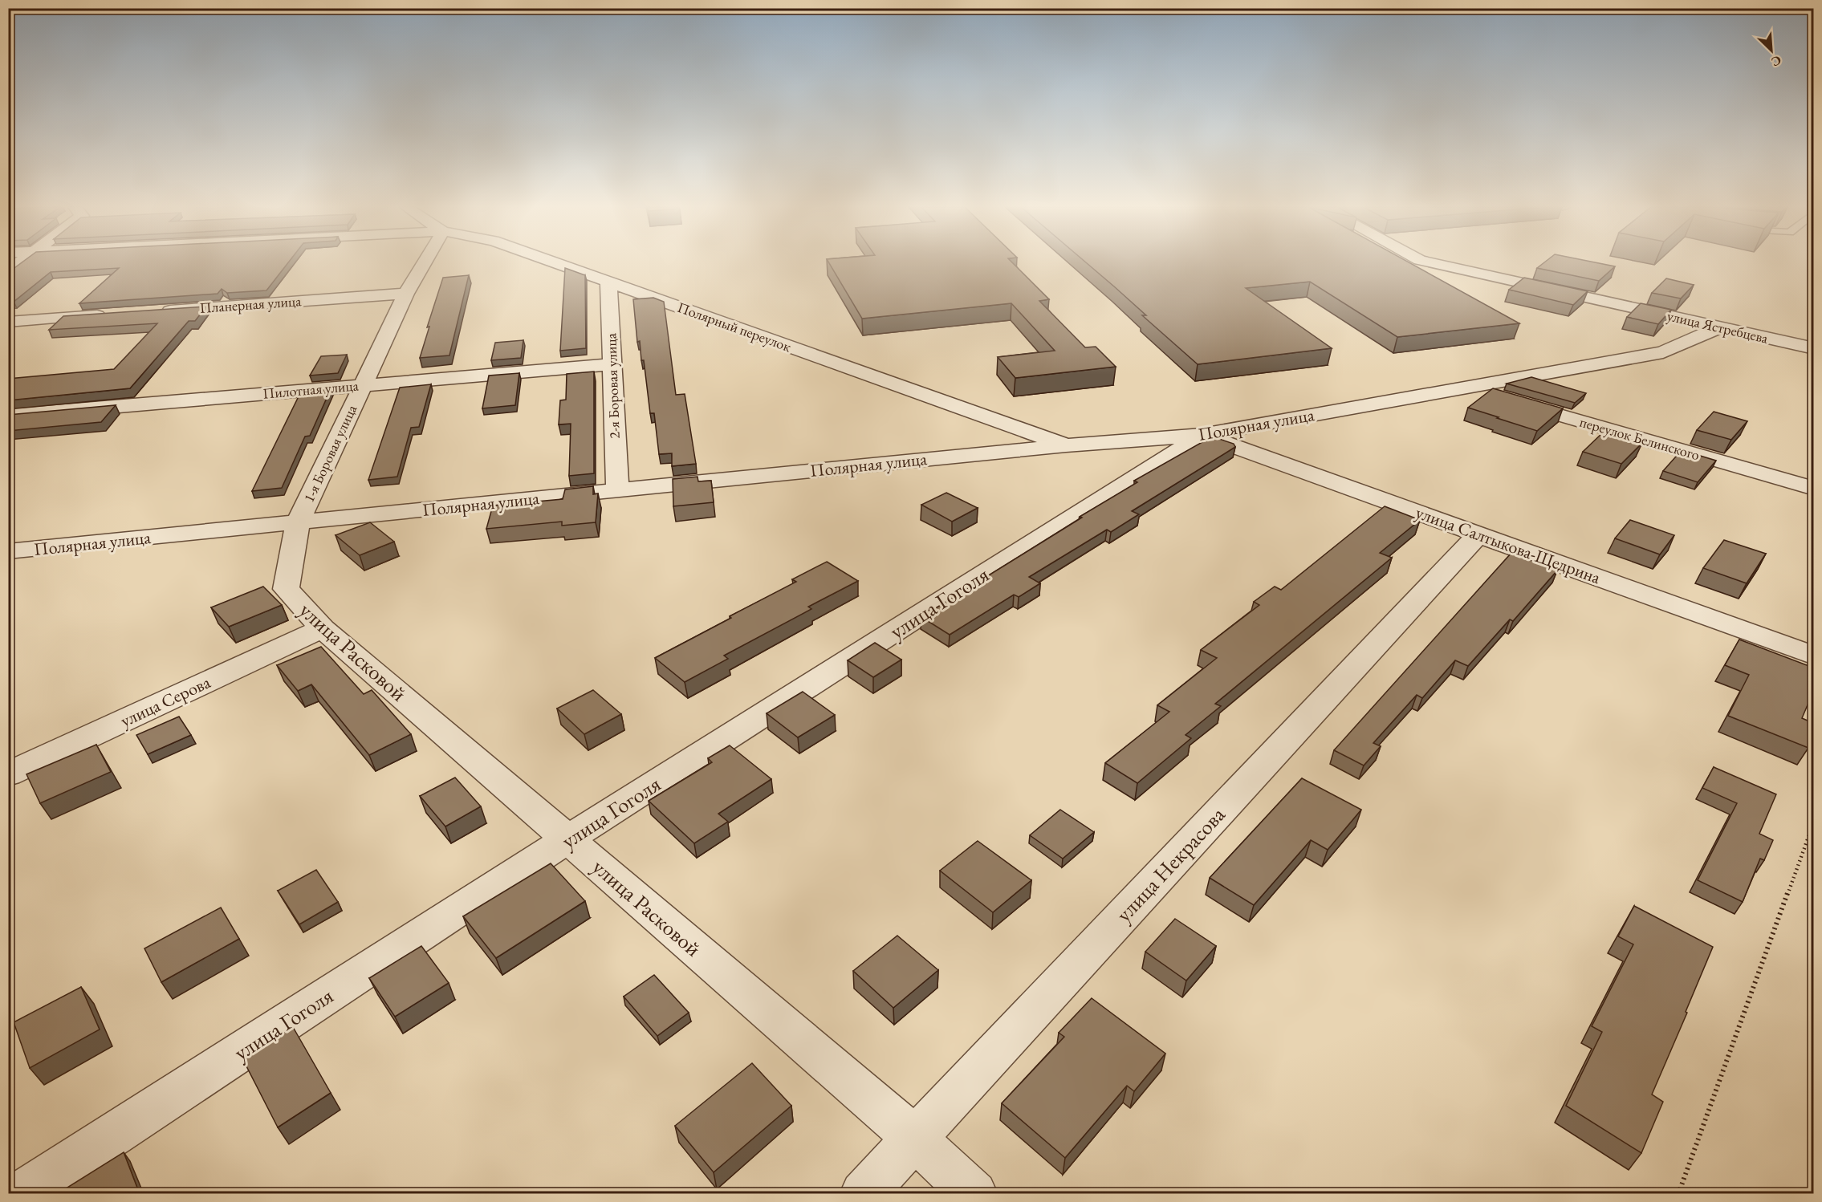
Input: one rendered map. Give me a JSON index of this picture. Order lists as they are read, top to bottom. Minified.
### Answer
{"streets":{"street":["Планерная улица","Полярный переулок","улица Ястребцева","2-я Боровая улица","Пилотная улица","Полярная улица","переулок Белинского","1-я Боровая улица","улица Салтыкова-Щедрина","улица Гоголя","улица Расковой","улица Серова","улица Некрасова"]},"crossings":[["Планерная улица","1-я Боровая улица"],["Полярный переулок","2-я Боровая улица"],["Полярный переулок","Полярная улица"],["улица Ястребцева","Полярная улица"],["2-я Боровая улица","Пилотная улица"],["2-я Боровая улица","Полярная улица"],["Пилотная улица","1-я Боровая улица"],["Полярная улица","переулок Белинского"],["Полярная улица","1-я Боровая улица"],["Полярная улица","улица Салтыкова-Щедрина"],["Полярная улица","улица Гоголя"],["Полярная улица","улица Расковой"],["1-я Боровая улица","улица Расковой"],["улица Салтыкова-Щедрина","улица Гоголя"],["улица Салтыкова-Щедрина","улица Некрасова"],["улица Гоголя","улица Расковой"],["улица Расковой","улица Серова"],["улица Расковой","улица Некрасова"]],"north":"bottom right"}
